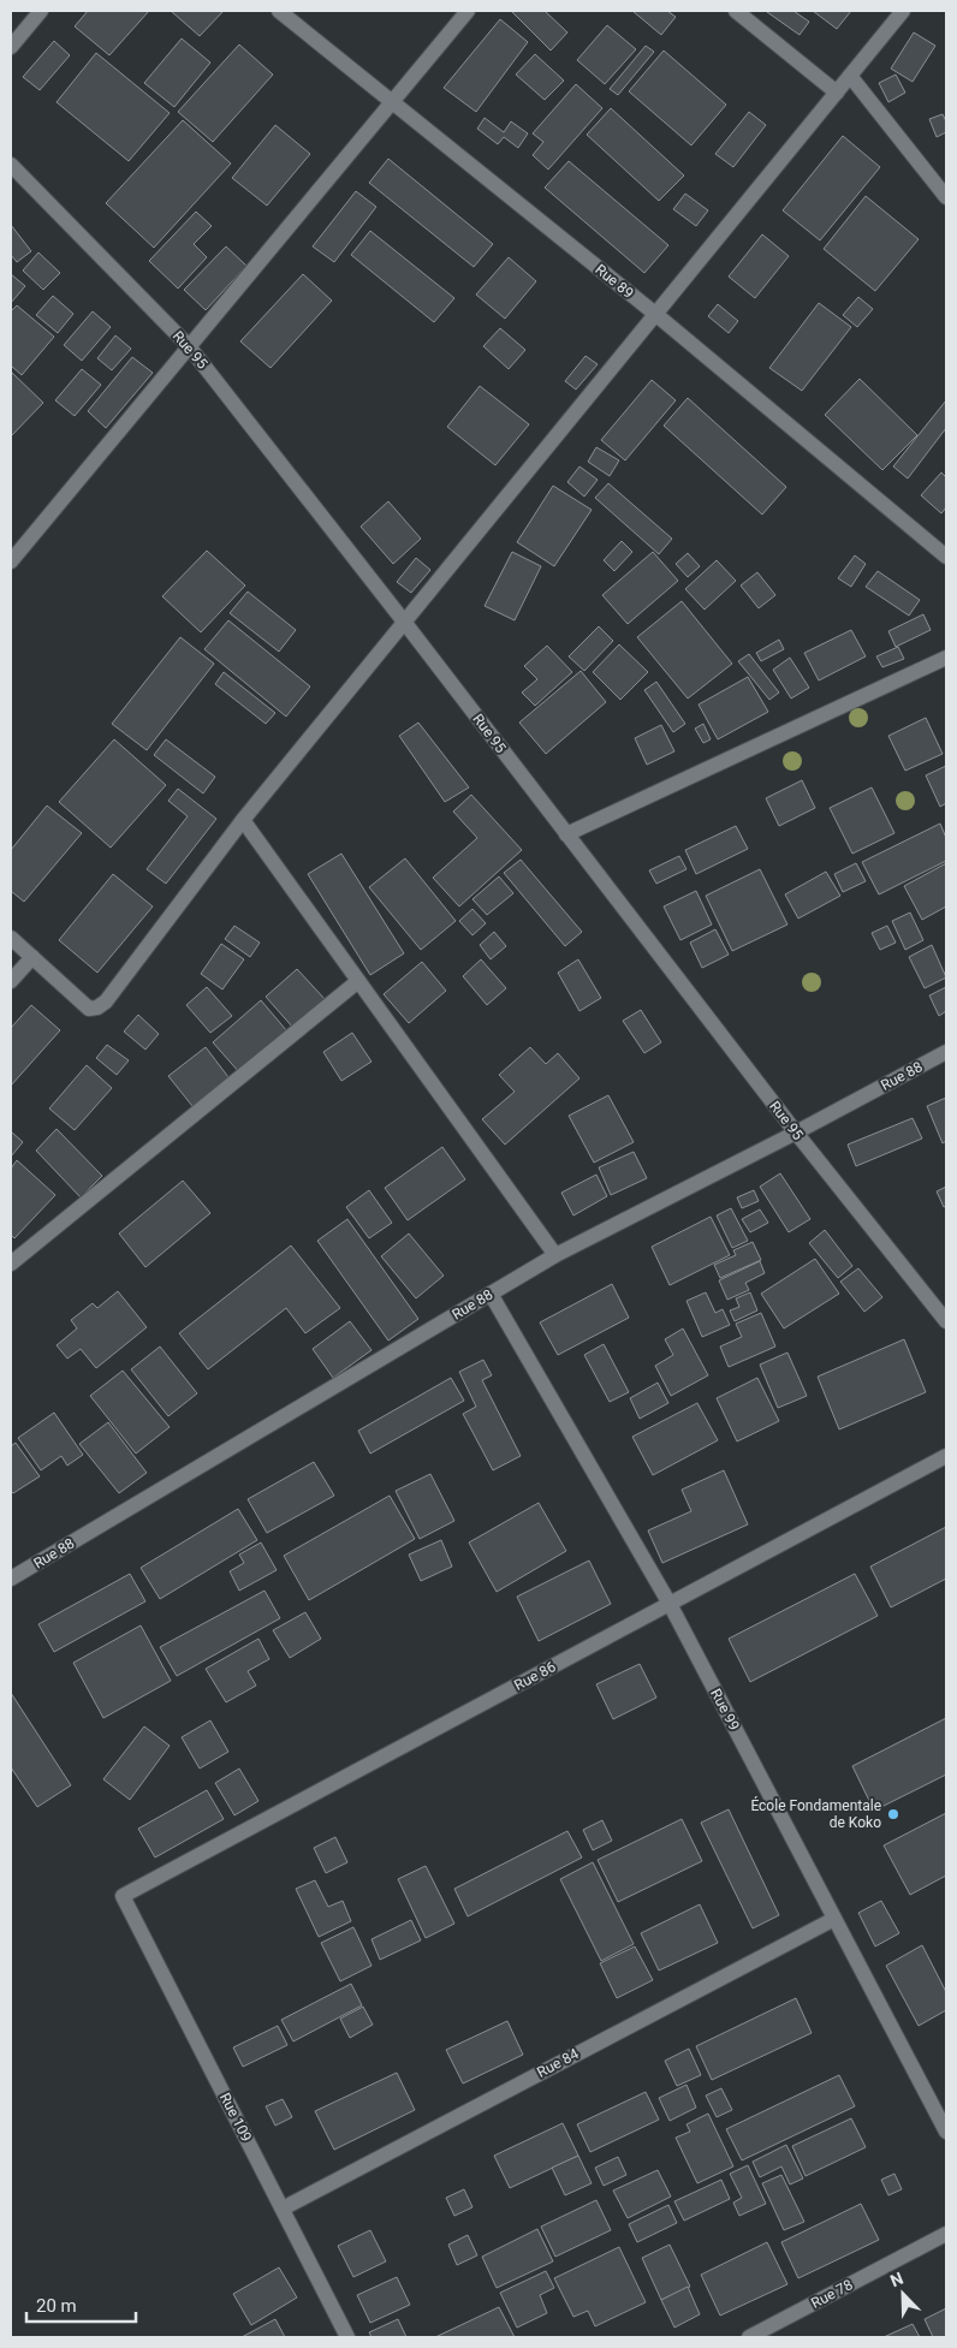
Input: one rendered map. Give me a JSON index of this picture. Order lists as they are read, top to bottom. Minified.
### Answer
{"streets":{"street":["Rue 89","Rue 95","Rue 88","Rue 86","Rue 99","Rue 84","Rue 109","Rue 78"]},"crossings":[["Rue 95","Rue 88"],["Rue 88","Rue 99"],["Rue 86","Rue 99"],["Rue 86","Rue 109"],["Rue 99","Rue 84"],["Rue 84","Rue 109"]],"places":["École Fondamentale de Koko"],"scale_bar":"20 m","north":"top left"}
